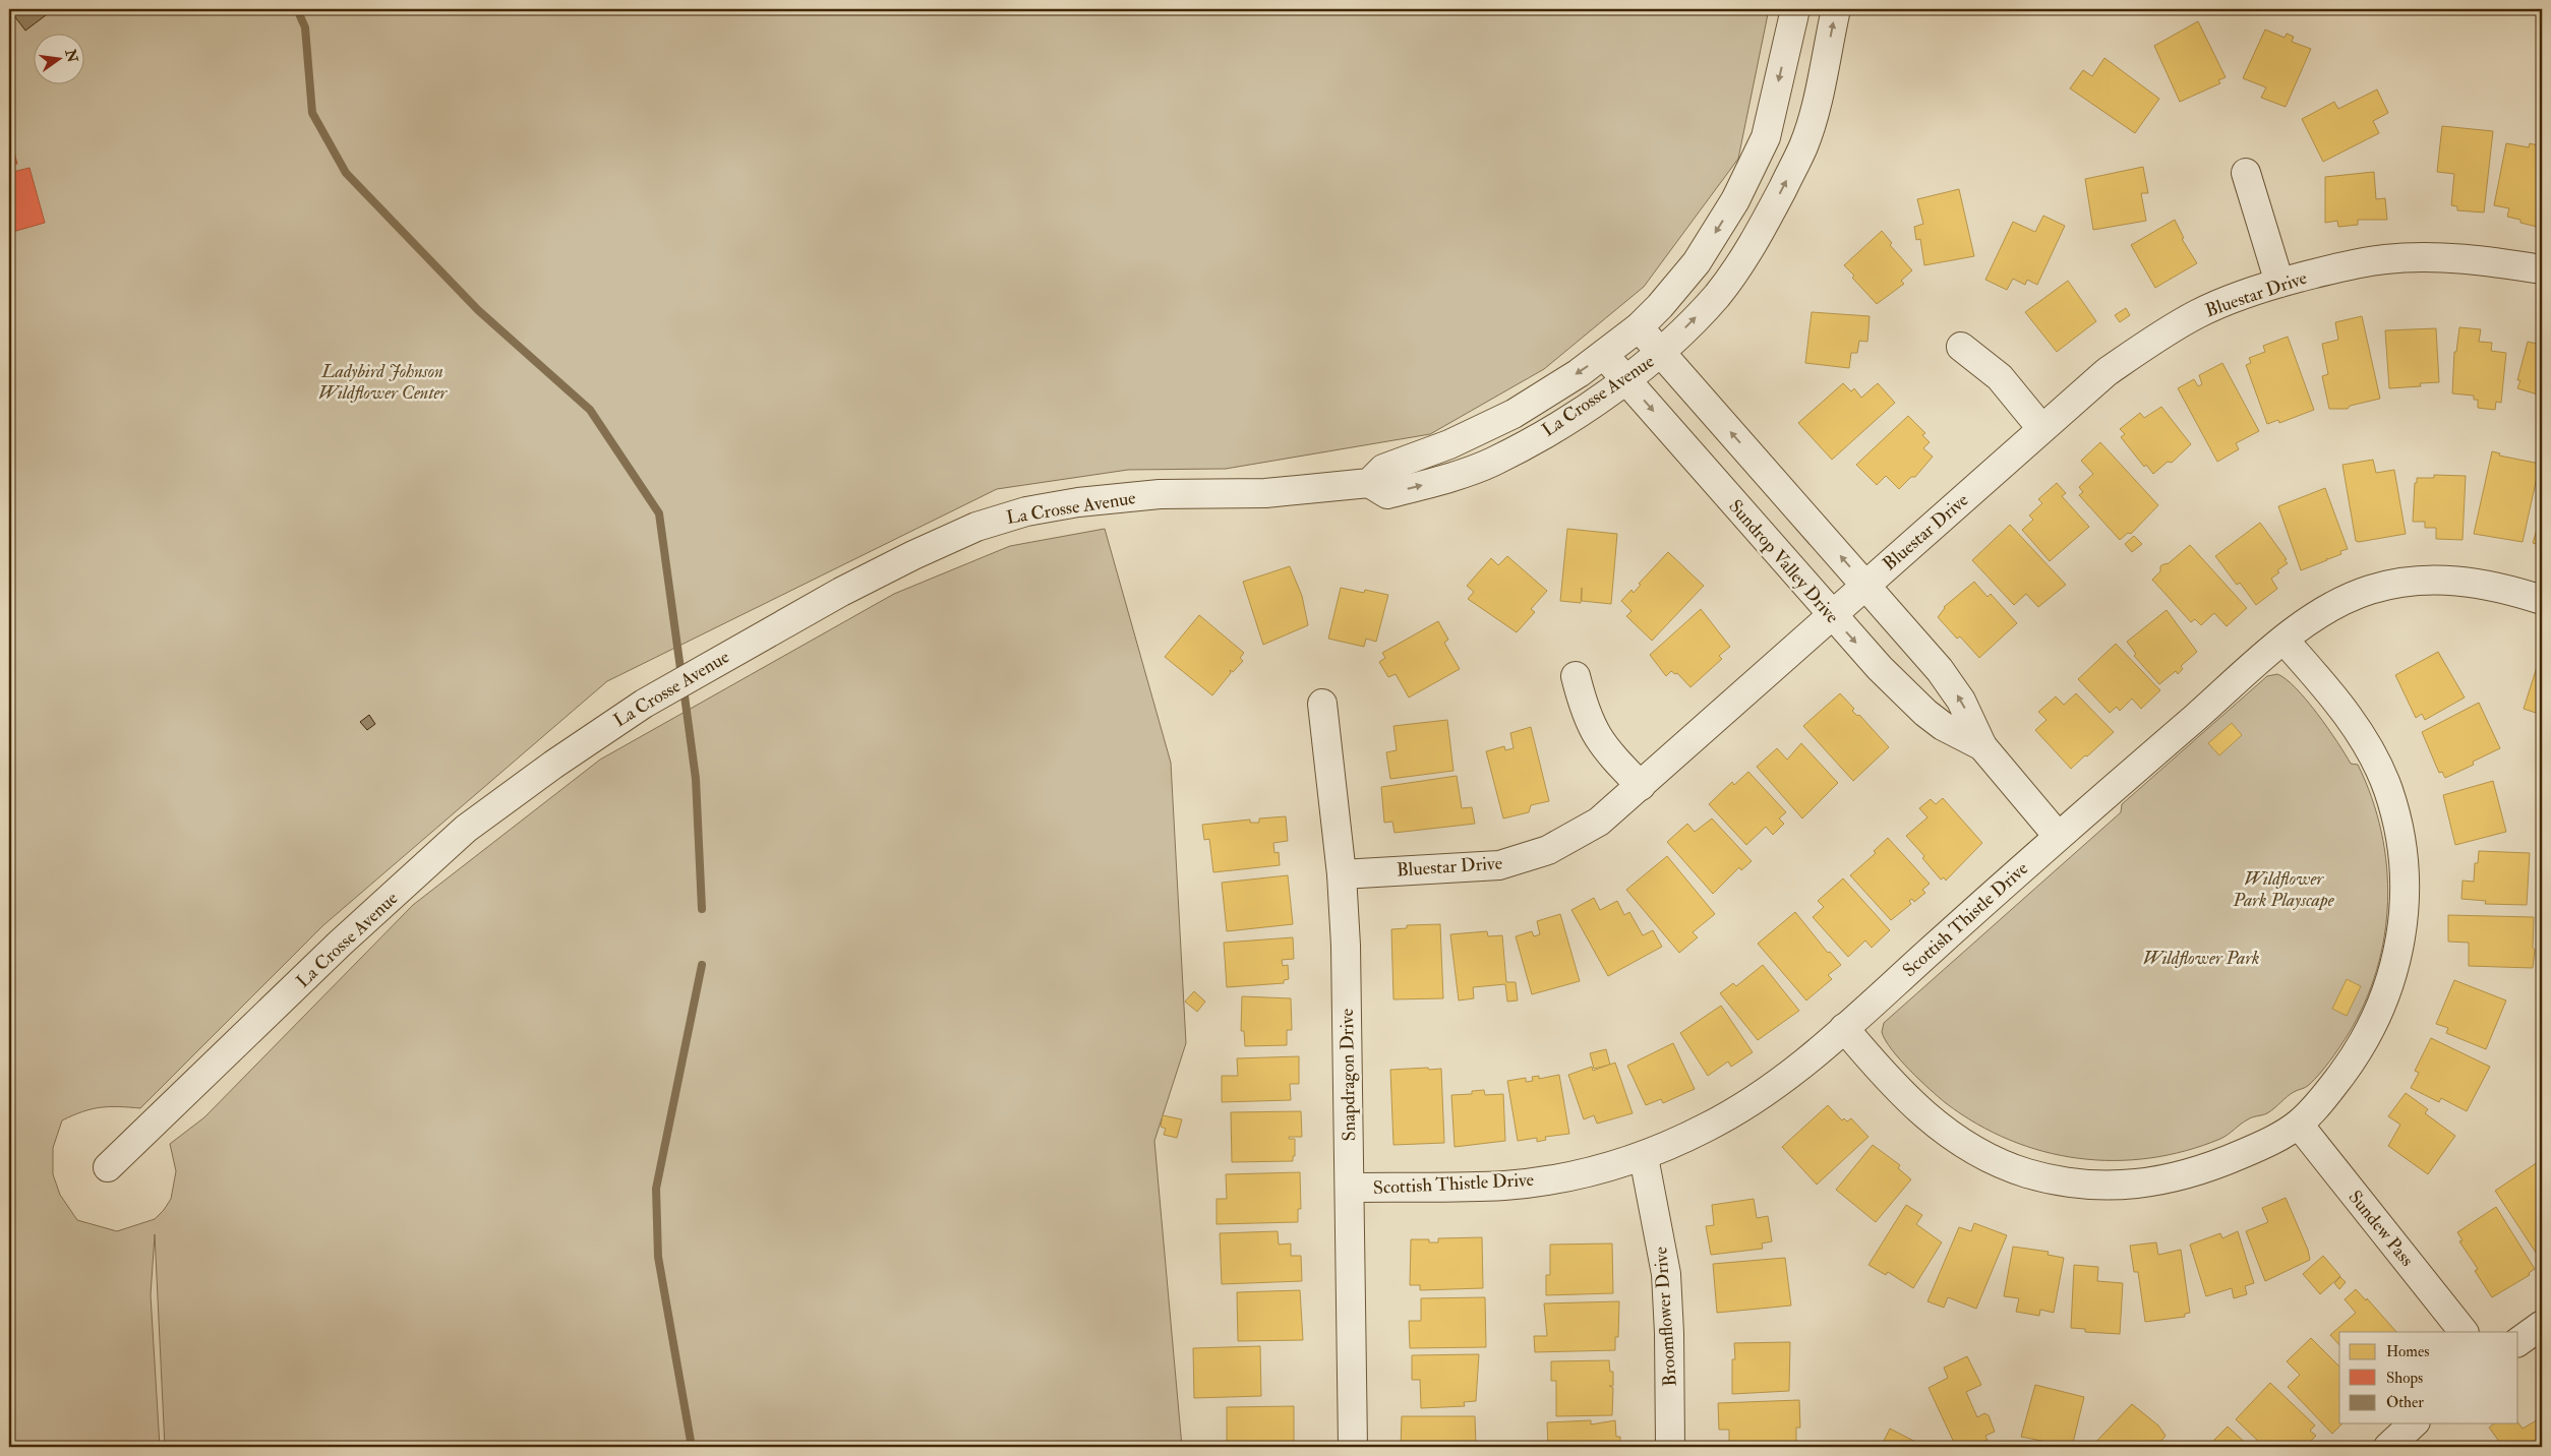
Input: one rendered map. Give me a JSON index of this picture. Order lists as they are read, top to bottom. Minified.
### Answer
{"streets":{"street":["Bluestar Drive","La Crosse Avenue","Sundrop Valley Drive","Scottish Thistle Drive","Snapdragon Drive","Sundew Pass","Broomflower Drive"]},"crossings":[["Bluestar Drive","Sundrop Valley Drive"],["Bluestar Drive","Snapdragon Drive"],["La Crosse Avenue","Sundrop Valley Drive"],["Sundrop Valley Drive","Scottish Thistle Drive"],["Scottish Thistle Drive","Snapdragon Drive"],["Scottish Thistle Drive","Broomflower Drive"]],"parks":["Ladybird Johnson Wildflower Center","Wildflower Park Playscape","Wildflower Park"],"legend":["Homes","Shops","Other"],"north":"right"}
